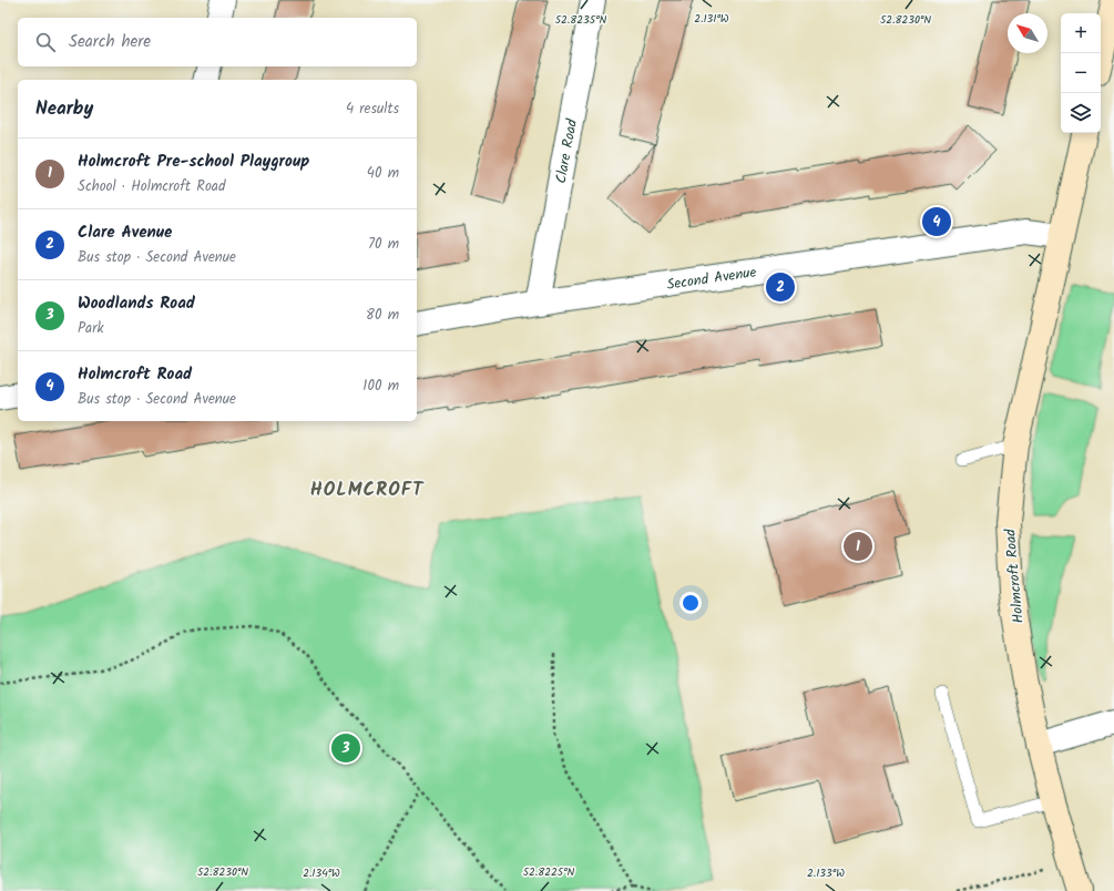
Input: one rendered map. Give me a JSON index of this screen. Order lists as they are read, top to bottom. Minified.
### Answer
{"streets":{"street":["Clare Road","Second Avenue","Holmcroft Road"]},"crossings":[["Clare Road","Second Avenue"],["Second Avenue","Holmcroft Road"]],"districts":["HOLMCROFT"],"north":"top left","page":{"map_buttons":["+","−"],"search":"Search here","heading":["Nearby","4 results"],"list":[{"mark":"1","name":"Holmcroft Pre-school Playgroup","note":"School · Holmcroft Road","value":"40 m"},{"mark":"2","name":"Clare Avenue","note":"Bus stop · Second Avenue","value":"70 m"},{"mark":"3","name":"Woodlands Road","note":"Park","value":"80 m"},{"mark":"4","name":"Holmcroft Road","note":"Bus stop · Second Avenue","value":"100 m"}],"pins":["4","2","1","3"]},"coordinates":["2.131°W","52.8235°N","52.8230°N","52.8225°N","2.134°W","2.133°W"]}
